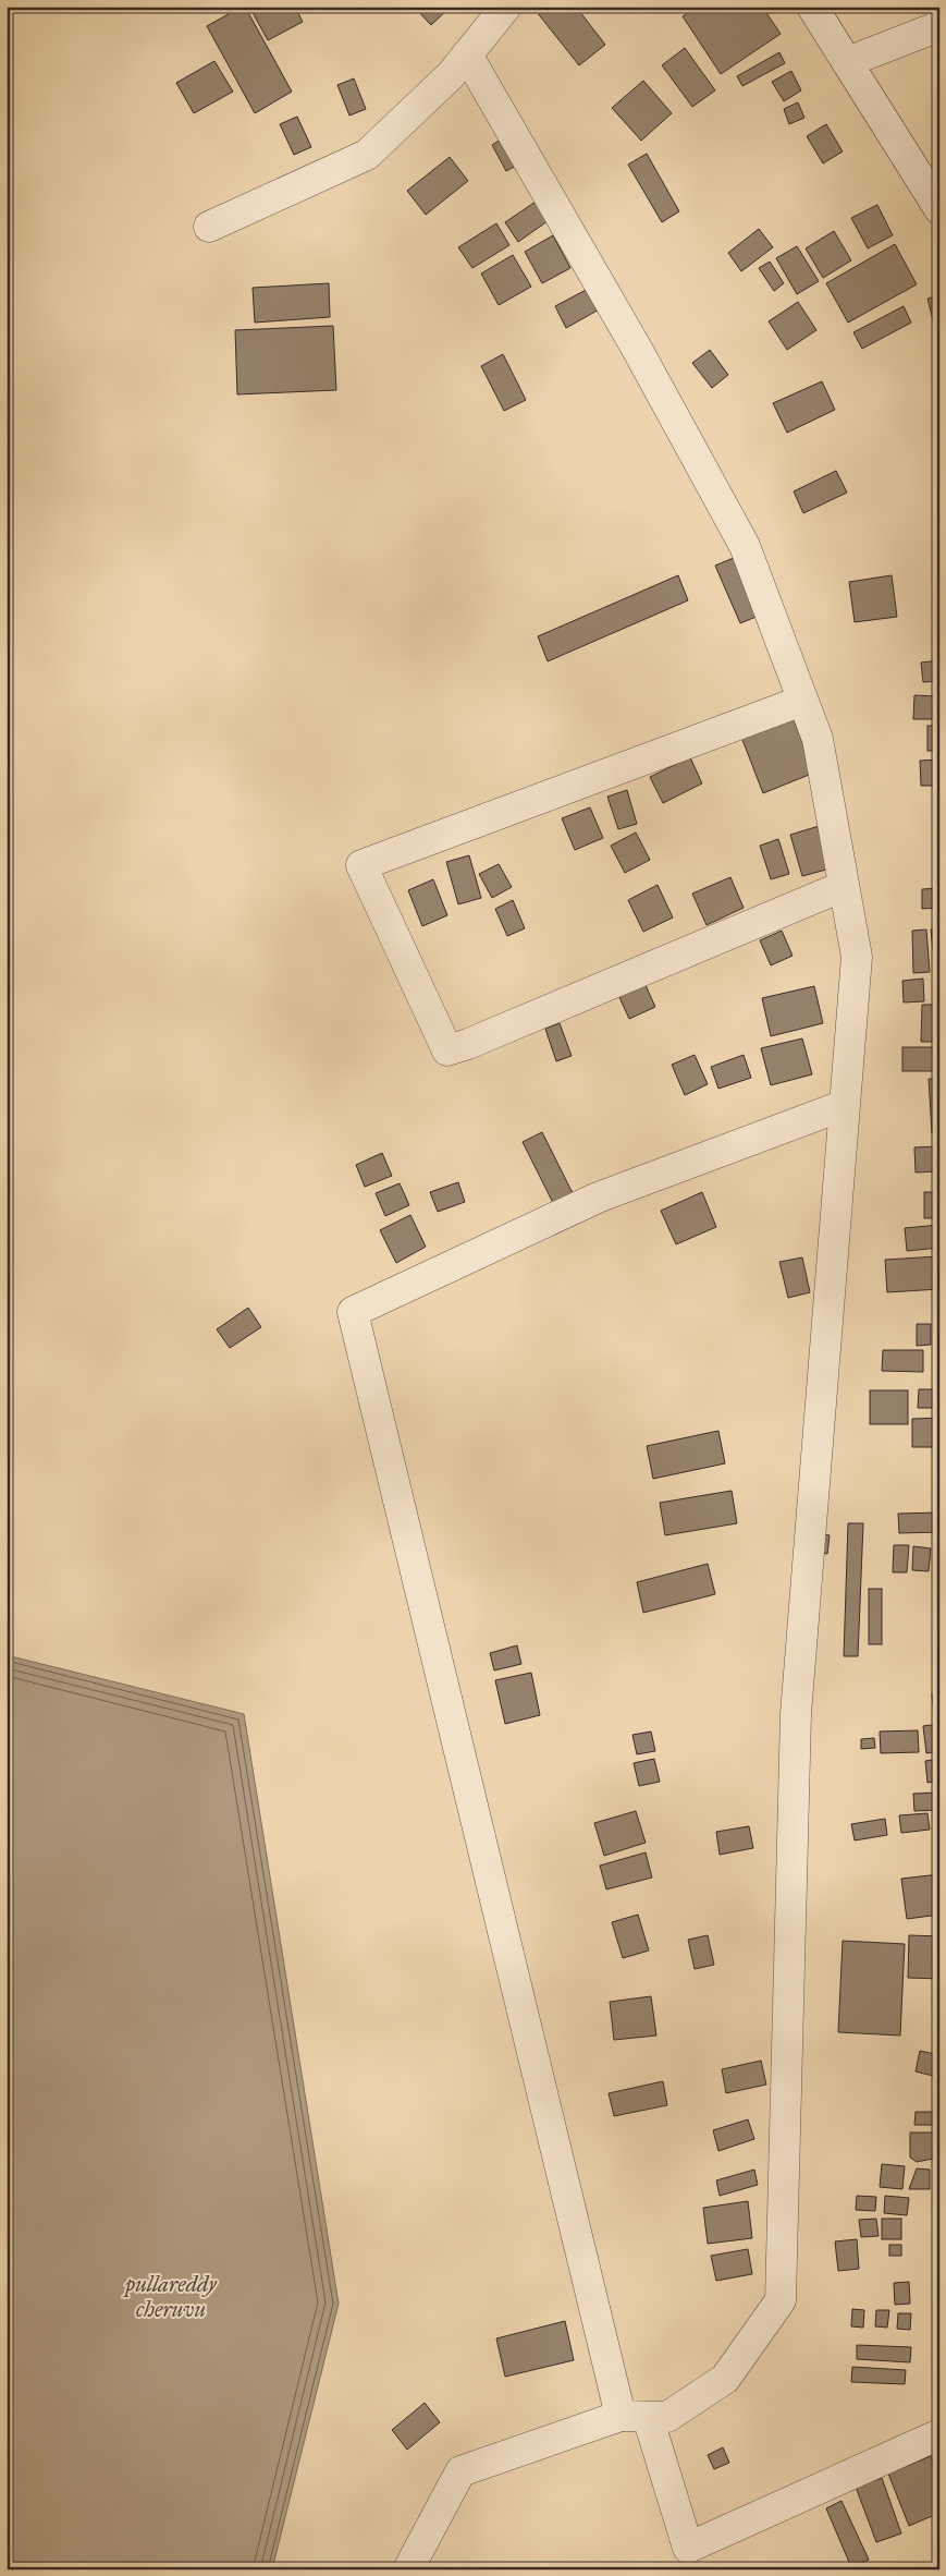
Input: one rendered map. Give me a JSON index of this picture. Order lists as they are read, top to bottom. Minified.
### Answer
{"water":["pullareddy cheruvu"]}
